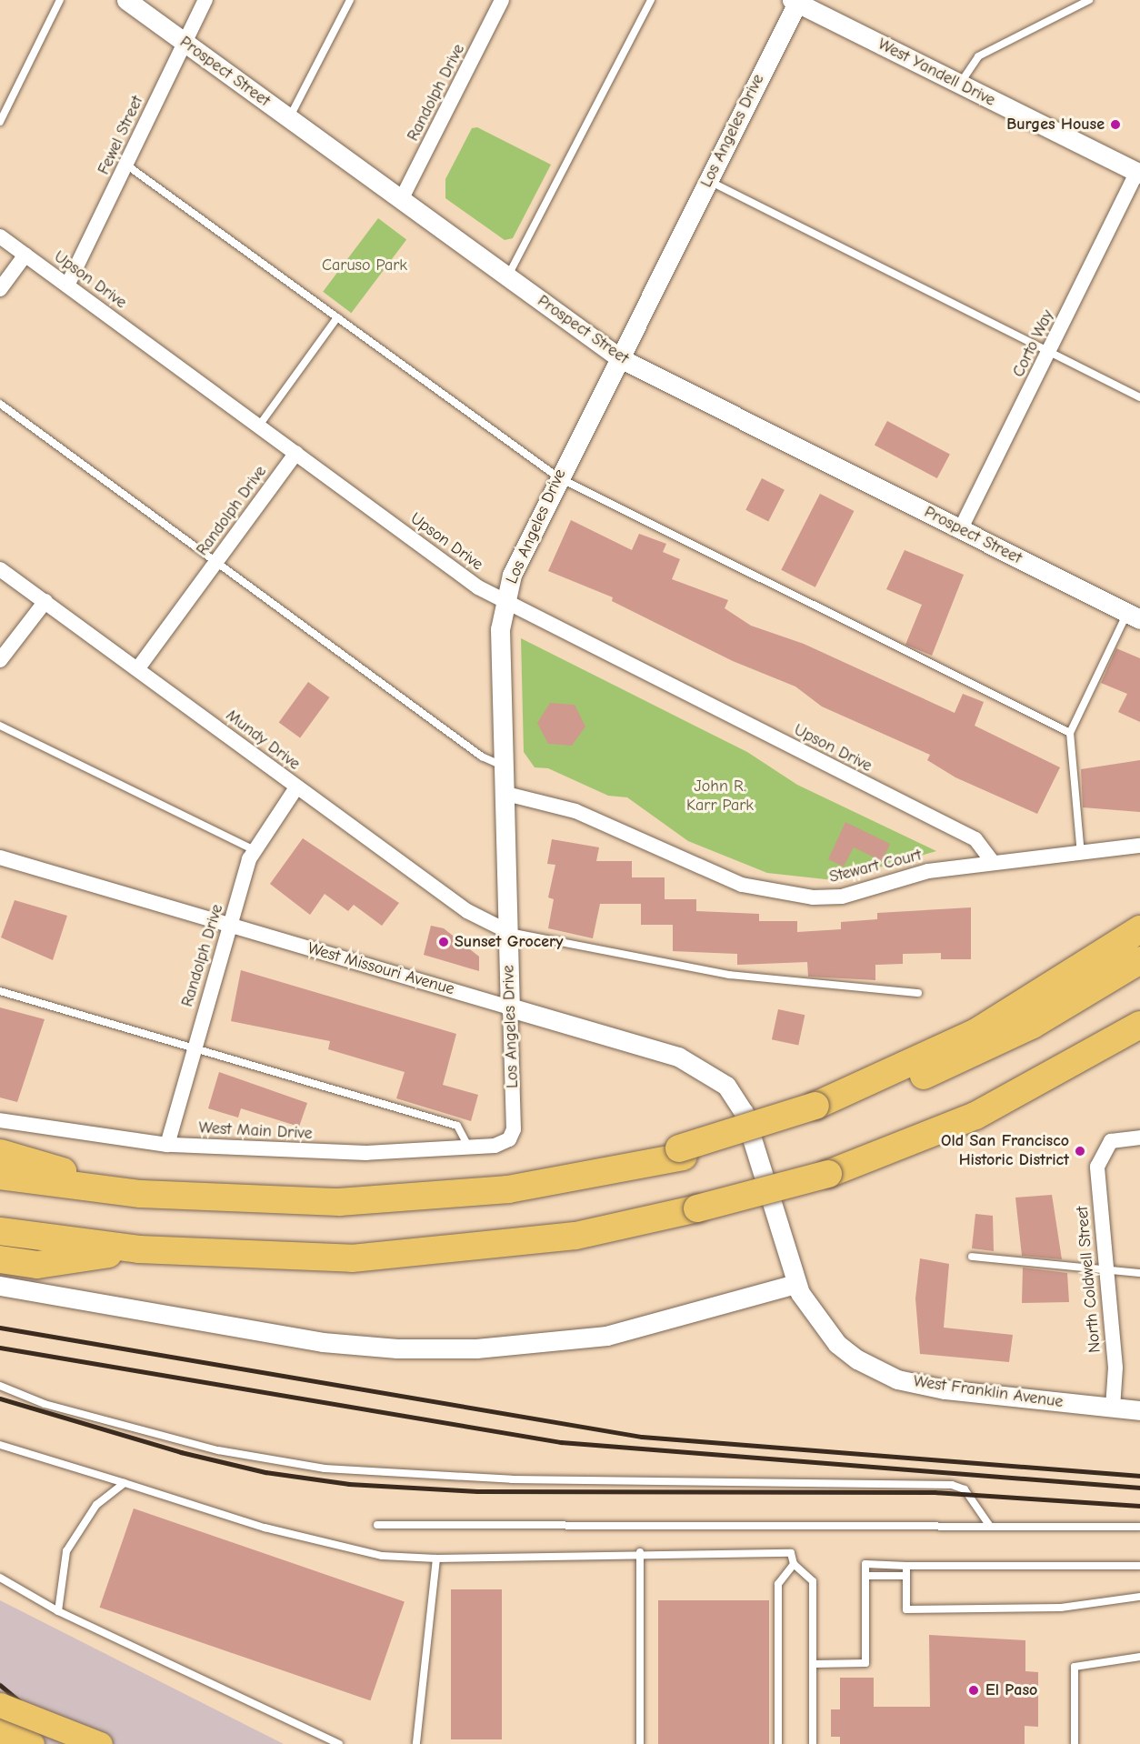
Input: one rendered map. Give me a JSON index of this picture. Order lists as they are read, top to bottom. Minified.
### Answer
{"streets":{"street":["Prospect Street","West Yandell Drive","Randolph Drive","Los Angeles Drive","Fewel Street","Upson Drive","Corto Way","Mundy Drive","Stewart Court","West Missouri Avenue","West Main Drive","North Coldwell Street","West Franklin Avenue"]},"crossings":[["Prospect Street","Randolph Drive"],["Prospect Street","Los Angeles Drive"],["Prospect Street","Fewel Street"],["Prospect Street","Corto Way"],["West Yandell Drive","Los Angeles Drive"],["West Yandell Drive","Corto Way"],["Randolph Drive","Upson Drive"],["Randolph Drive","Mundy Drive"],["Randolph Drive","West Missouri Avenue"],["Randolph Drive","West Main Drive"],["Los Angeles Drive","Upson Drive"],["Los Angeles Drive","Mundy Drive"],["Los Angeles Drive","Stewart Court"],["Los Angeles Drive","West Missouri Avenue"],["Los Angeles Drive","West Main Drive"],["Fewel Street","Upson Drive"],["Upson Drive","Stewart Court"],["West Missouri Avenue","West Franklin Avenue"],["North Coldwell Street","West Franklin Avenue"]],"parks":["Caruso Park","John R. Karr Park"],"places":["Burges House","Sunset Grocery","Old San Francisco Historic District","El Paso"]}
